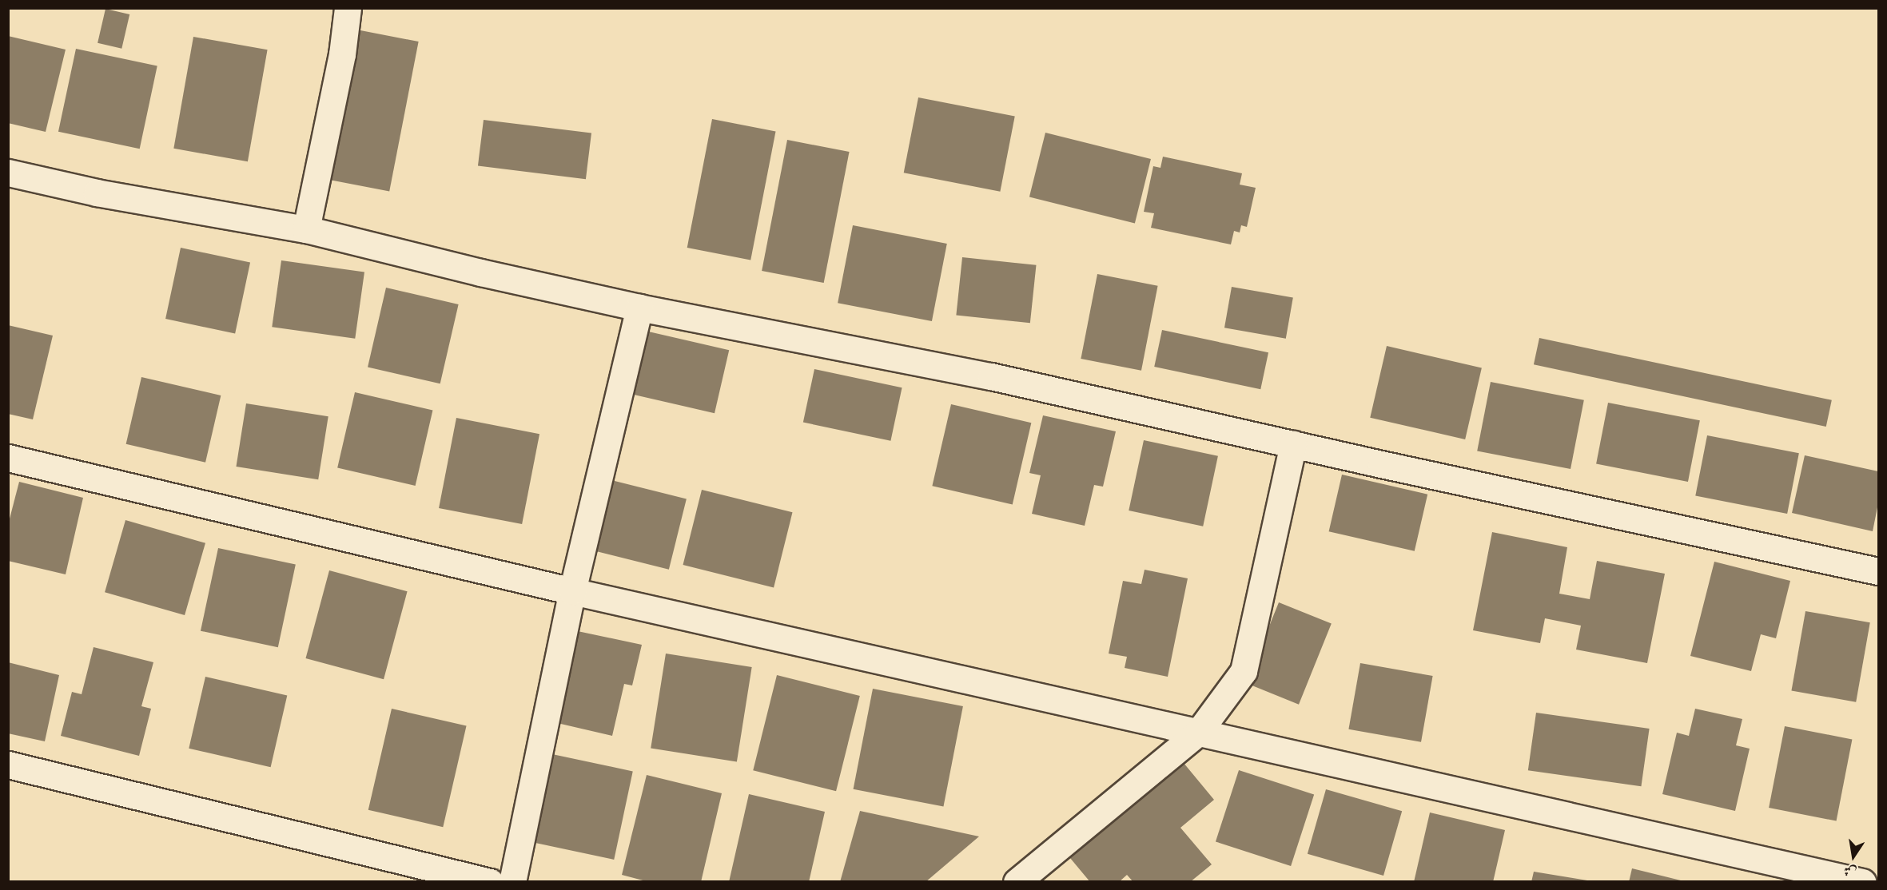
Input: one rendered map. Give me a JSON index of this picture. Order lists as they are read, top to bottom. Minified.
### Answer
{"north":"bottom"}
